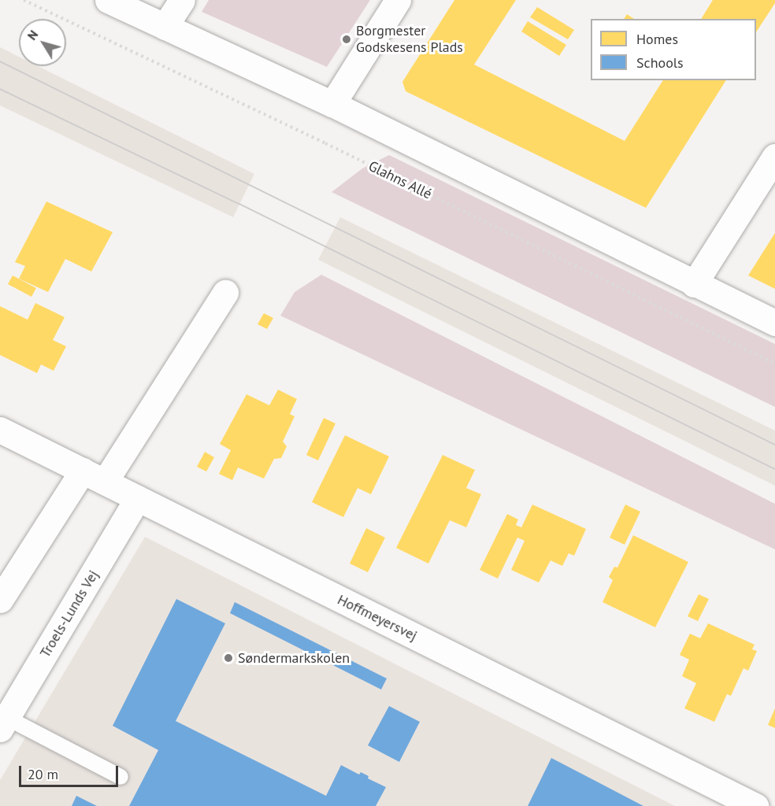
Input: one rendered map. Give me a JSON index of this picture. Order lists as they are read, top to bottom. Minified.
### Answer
{"streets":{"street":["Troels-Lunds Vej","Hoffmeyersvej"],"path":["Glahns Allé"]},"crossings":[["Troels-Lunds Vej","Hoffmeyersvej"]],"places":["Borgmester Godskesens Plads","Søndermarkskolen"],"legend":["Homes","Schools"],"scale_bar":"20 m","north":"top left"}
